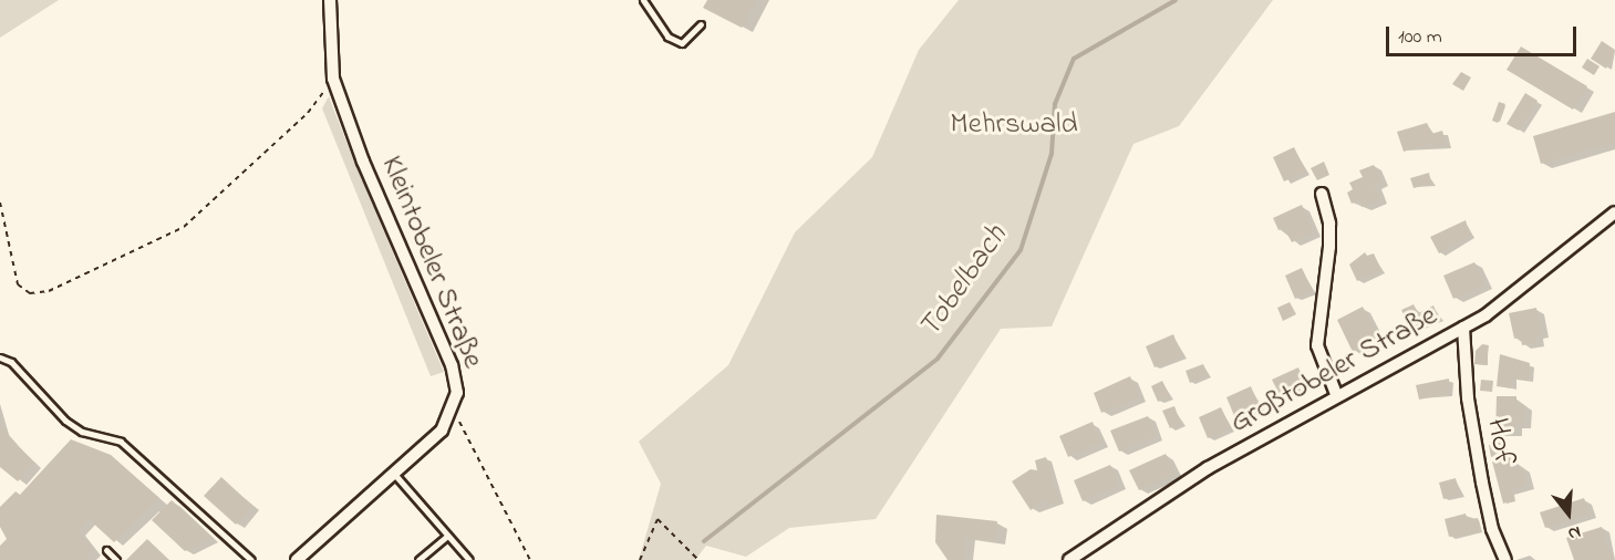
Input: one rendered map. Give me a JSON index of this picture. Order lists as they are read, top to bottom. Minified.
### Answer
{"streets":{"street":["Kleintobeler Straße","Großtobeler Straße","Hof"]},"crossings":[["Großtobeler Straße","Hof"]],"water":["Tobelbach"],"parks":["Mehrswald"],"scale_bar":"100 m","north":"bottom"}
